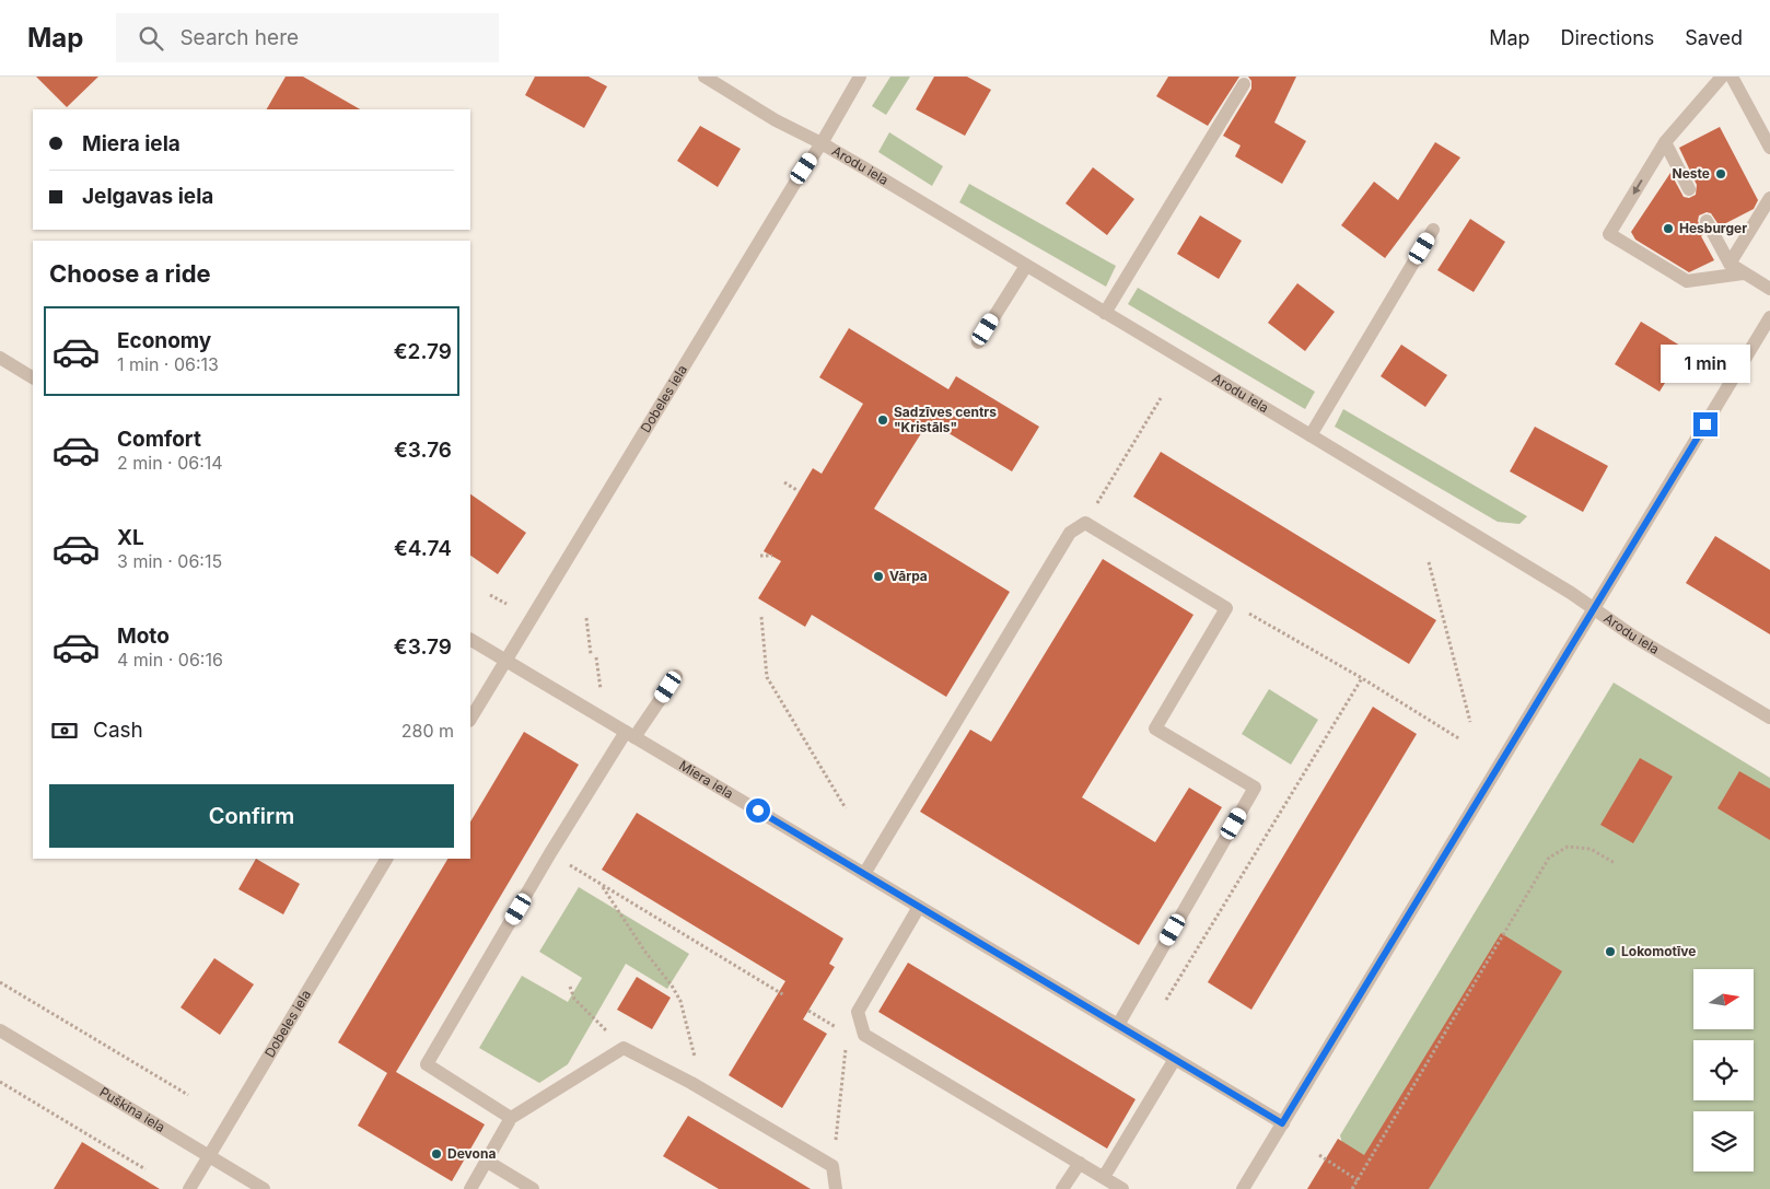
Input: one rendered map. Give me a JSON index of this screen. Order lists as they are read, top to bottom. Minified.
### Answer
{"streets":{"street":["Arodu iela","Dobeles iela","Miera iela","Puškina iela"]},"crossings":[["Arodu iela","Dobeles iela"],["Dobeles iela","Miera iela"],["Dobeles iela","Puškina iela"]],"places":["Neste","Hesburger","Sadzīves centrs \"Kristāls\"","Vārpa","Lokomotīve","Devona"],"north":"right","page":{"header":"Map","search":"Search here","nav":["Map","Directions","Saved"],"banner":["Miera iela","Jelgavas iela"],"heading":"Choose a ride","list":[{"name":"Economy","note":"1 min · 06:13","value":"€2.79"},{"name":"Comfort","note":"2 min · 06:14","value":"€3.76"},{"name":"XL","note":"3 min · 06:15","value":"€4.74"},{"name":"Moto","note":"4 min · 06:16","value":"€3.79"}],"bubble":"1 min","pay":["Cash","280 m"],"buttons":"Confirm"}}
